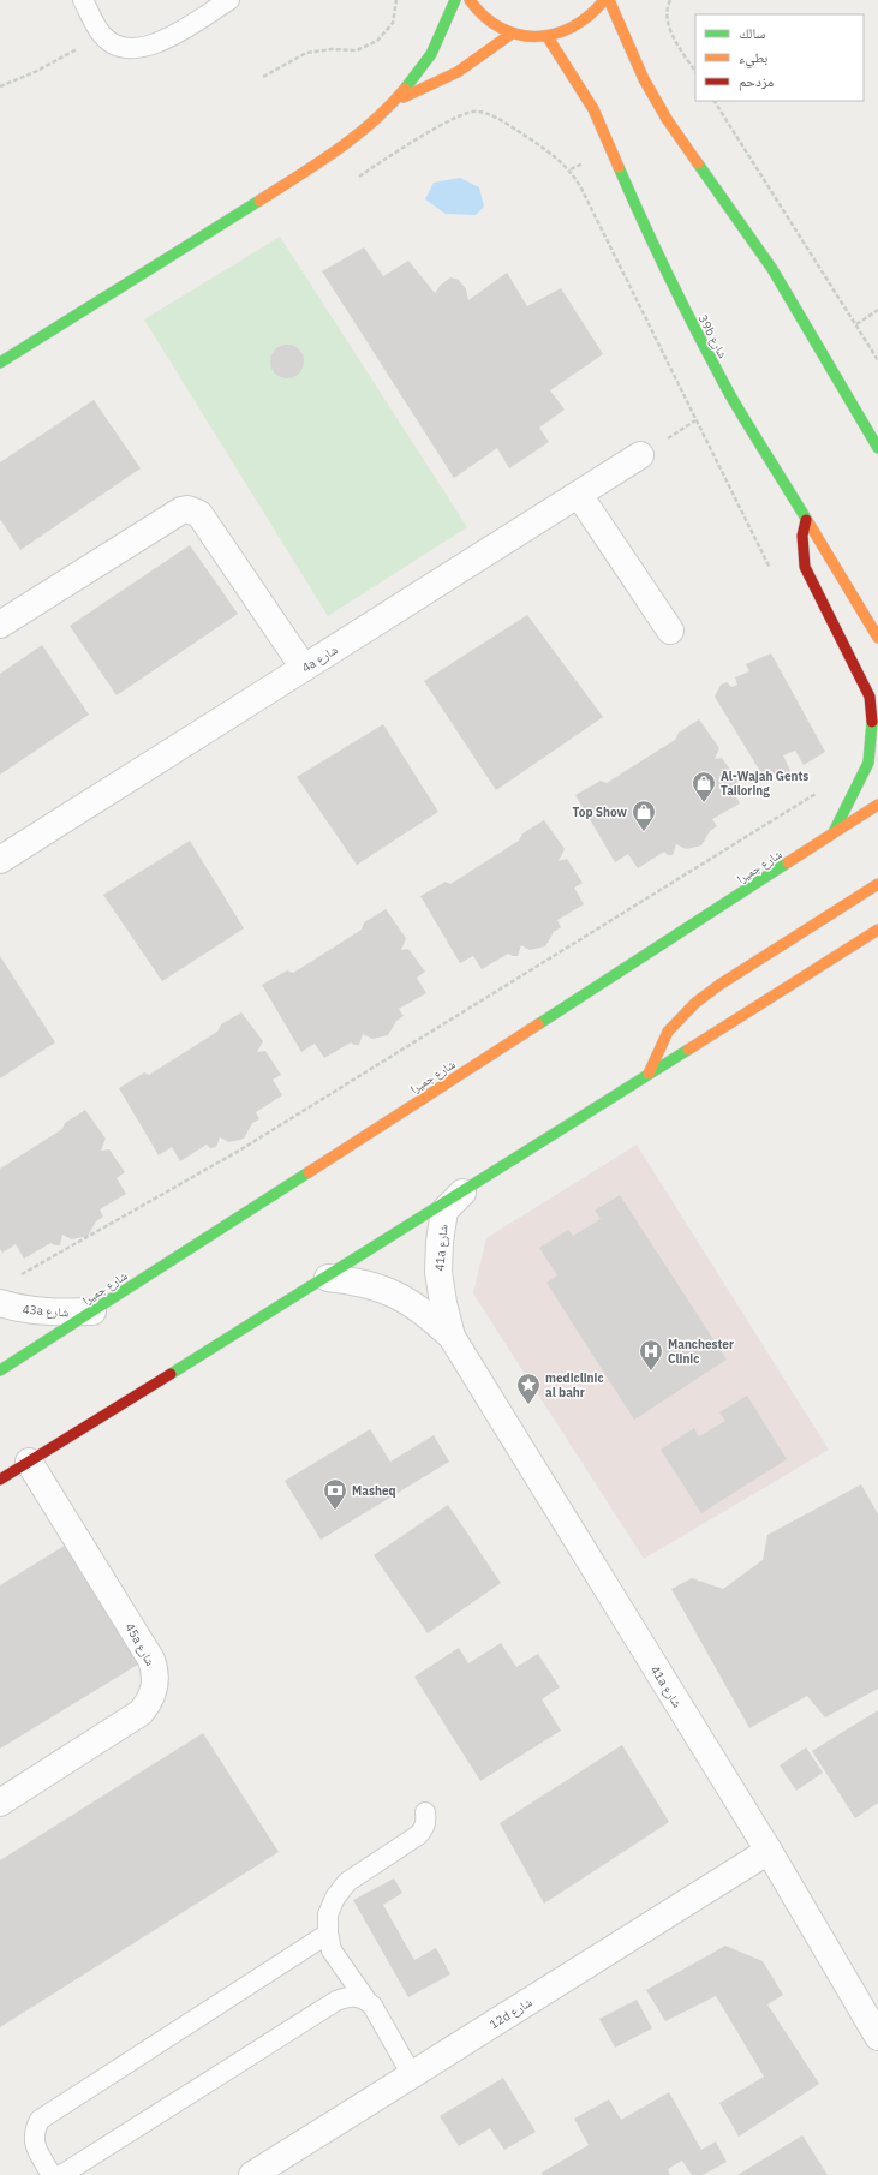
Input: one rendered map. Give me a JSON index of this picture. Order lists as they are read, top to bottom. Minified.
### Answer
{"streets":{"main road":["39b شارع","شارع جميرا"],"street":["4a شارع","41a شارع","43a شارع","45a شارع","12d شارع"]},"crossings":[["شارع جميرا","43a شارع"],["41a شارع","12d شارع"]],"places":{"shop":["Al-Wajah Gents Tailoring","Top Show"],"hospital":["Manchester Clinic"],"place":["mediclinic al bahr"],"bank":["Masheq"]},"legend":["سالك","بطيء","مزدحم"]}
